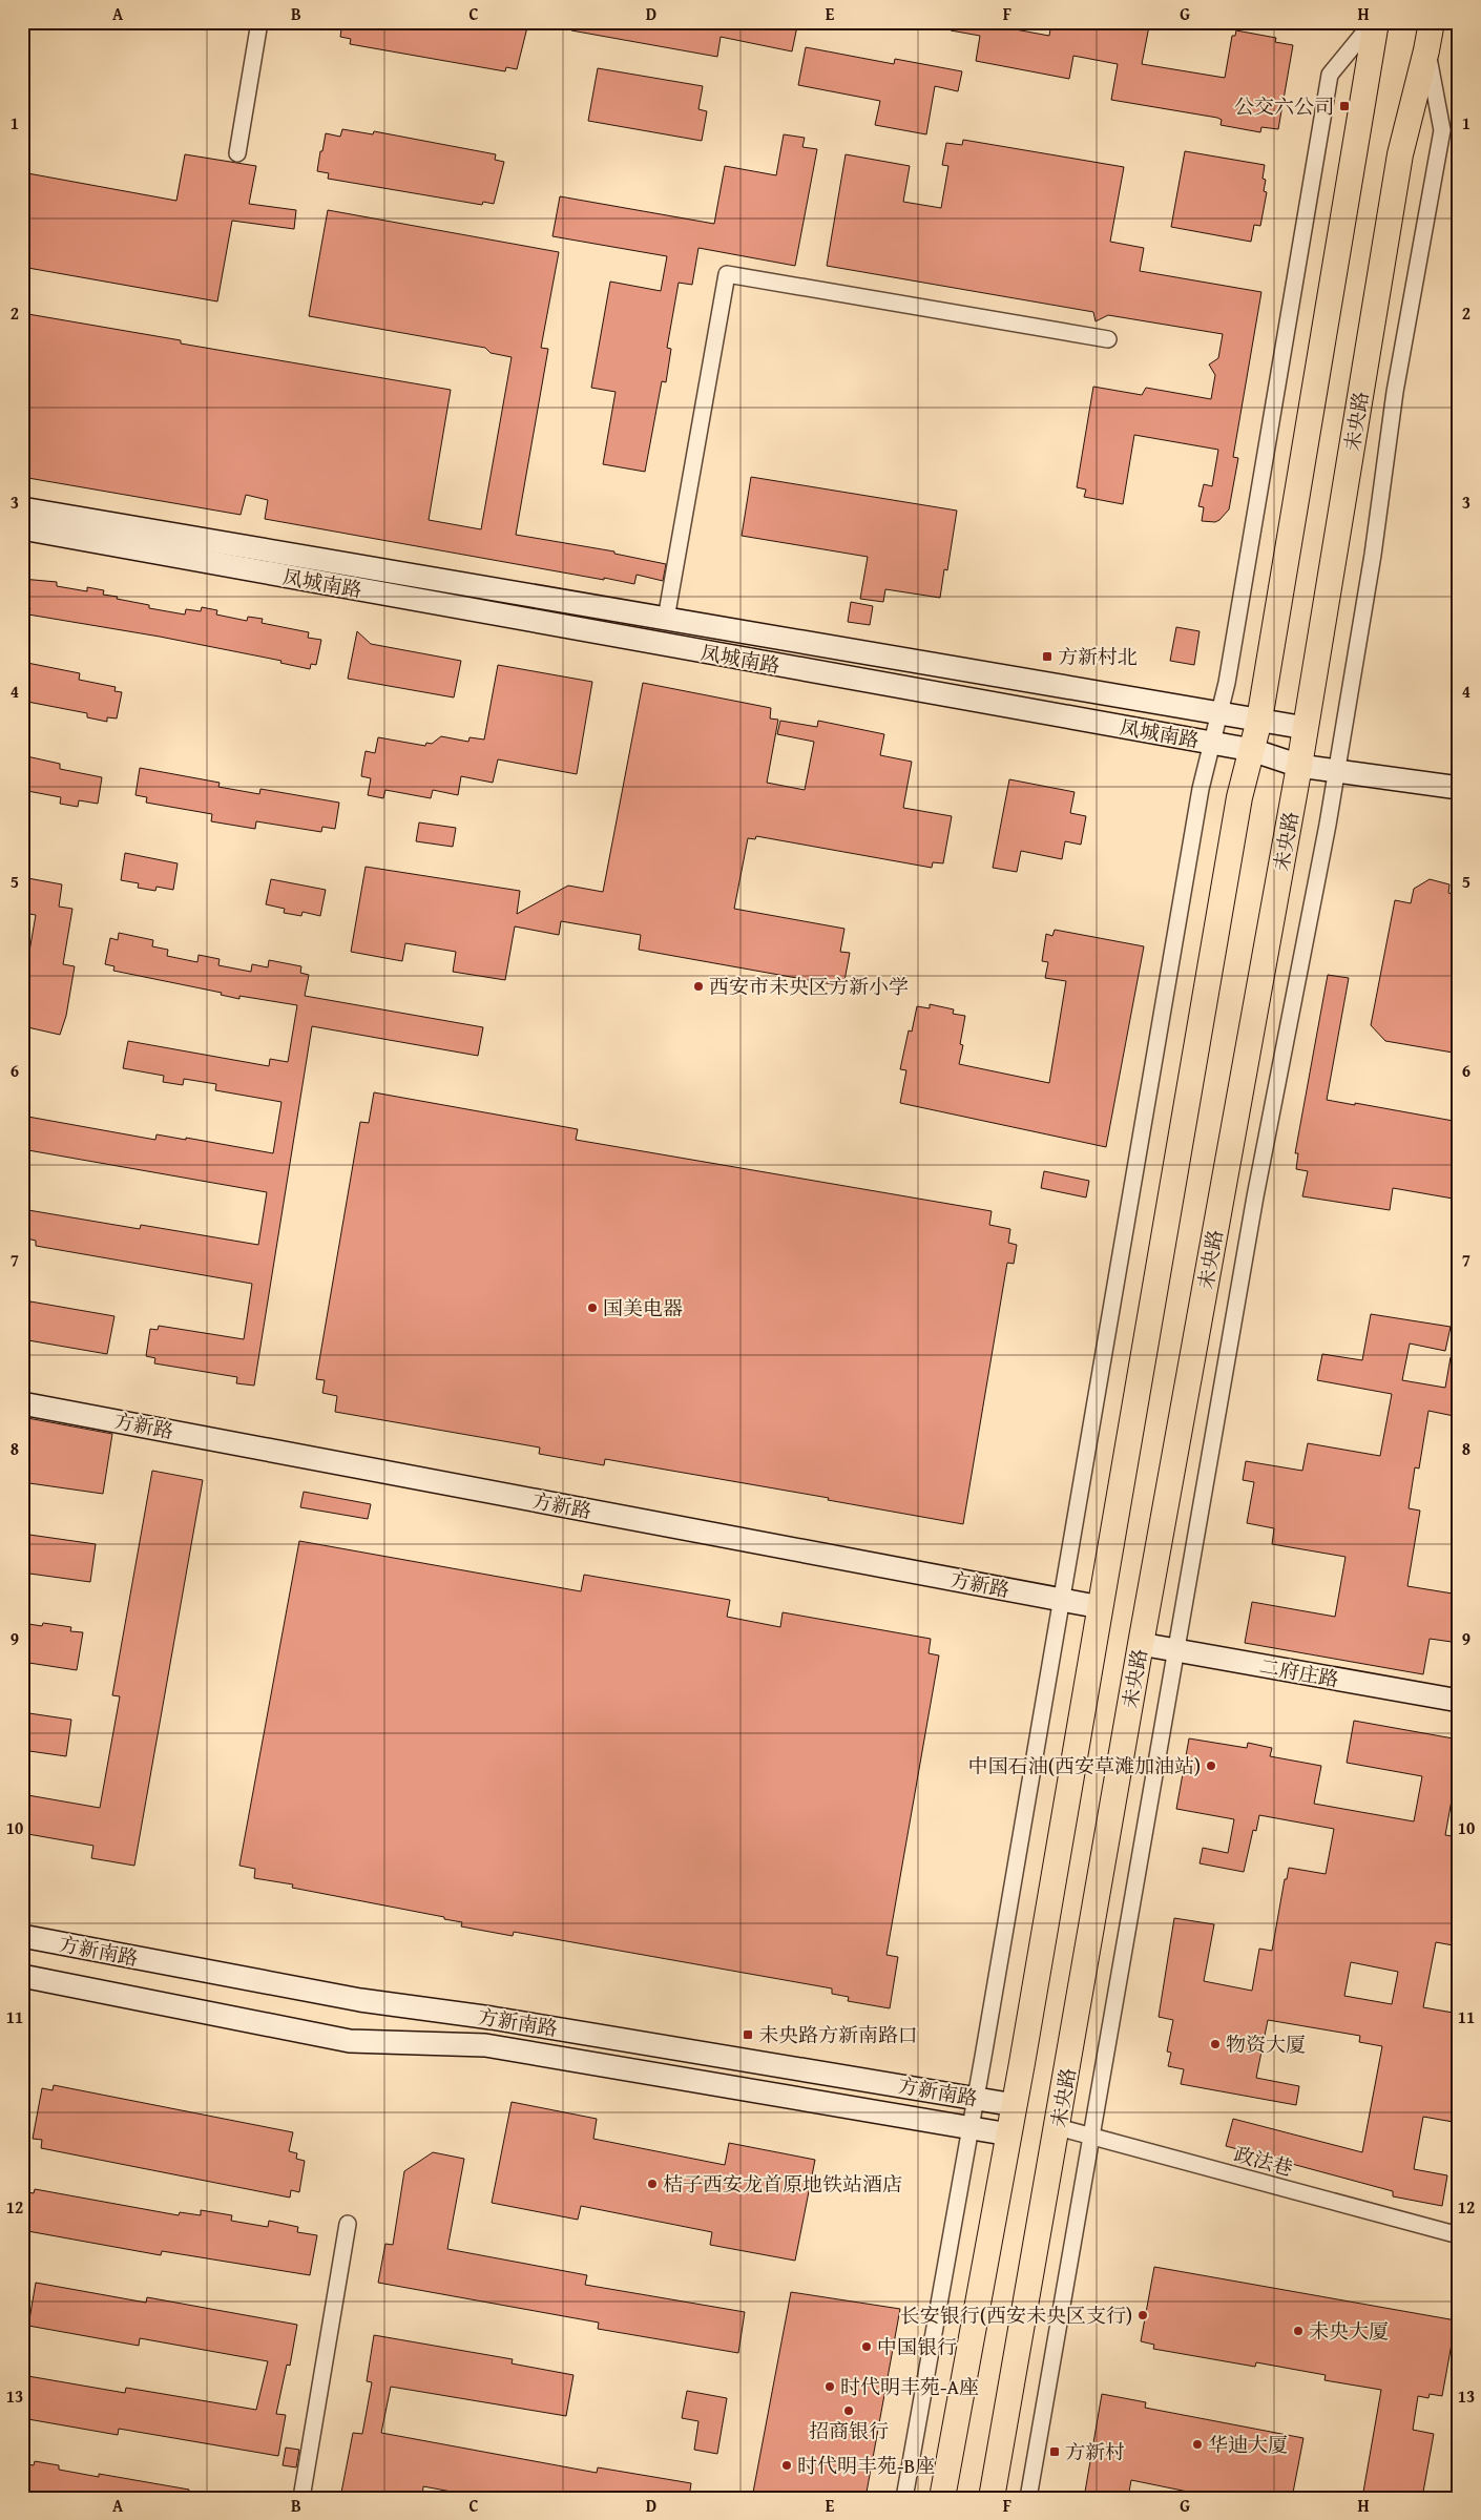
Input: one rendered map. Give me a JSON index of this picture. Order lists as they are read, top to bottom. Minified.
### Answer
{"streets":{"main road":["未央路"],"street":["凤城南路","方新路","二府庄路","方新南路","政法巷"]},"crossings":[["未央路","凤城南路"],["未央路","二府庄路"],["未央路","政法巷"]],"places":{"transit":["公交六公司","方新村北","未央路方新南路口","方新村"],"other":["西安市未央区方新小学","国美电器","中国石油(西安草滩加油站)","物资大厦","桔子西安龙首原地铁站酒店","长安银行(西安未央区支行)","未央大厦","中国银行","时代明丰苑-A座","招商银行","华迪大厦","时代明丰苑-B座"]},"grid":{"columns":["A","B","C","D","E","F","G","H"],"rows":["1","2","3","4","5","6","7","8","9","10","11","12","13"]}}
